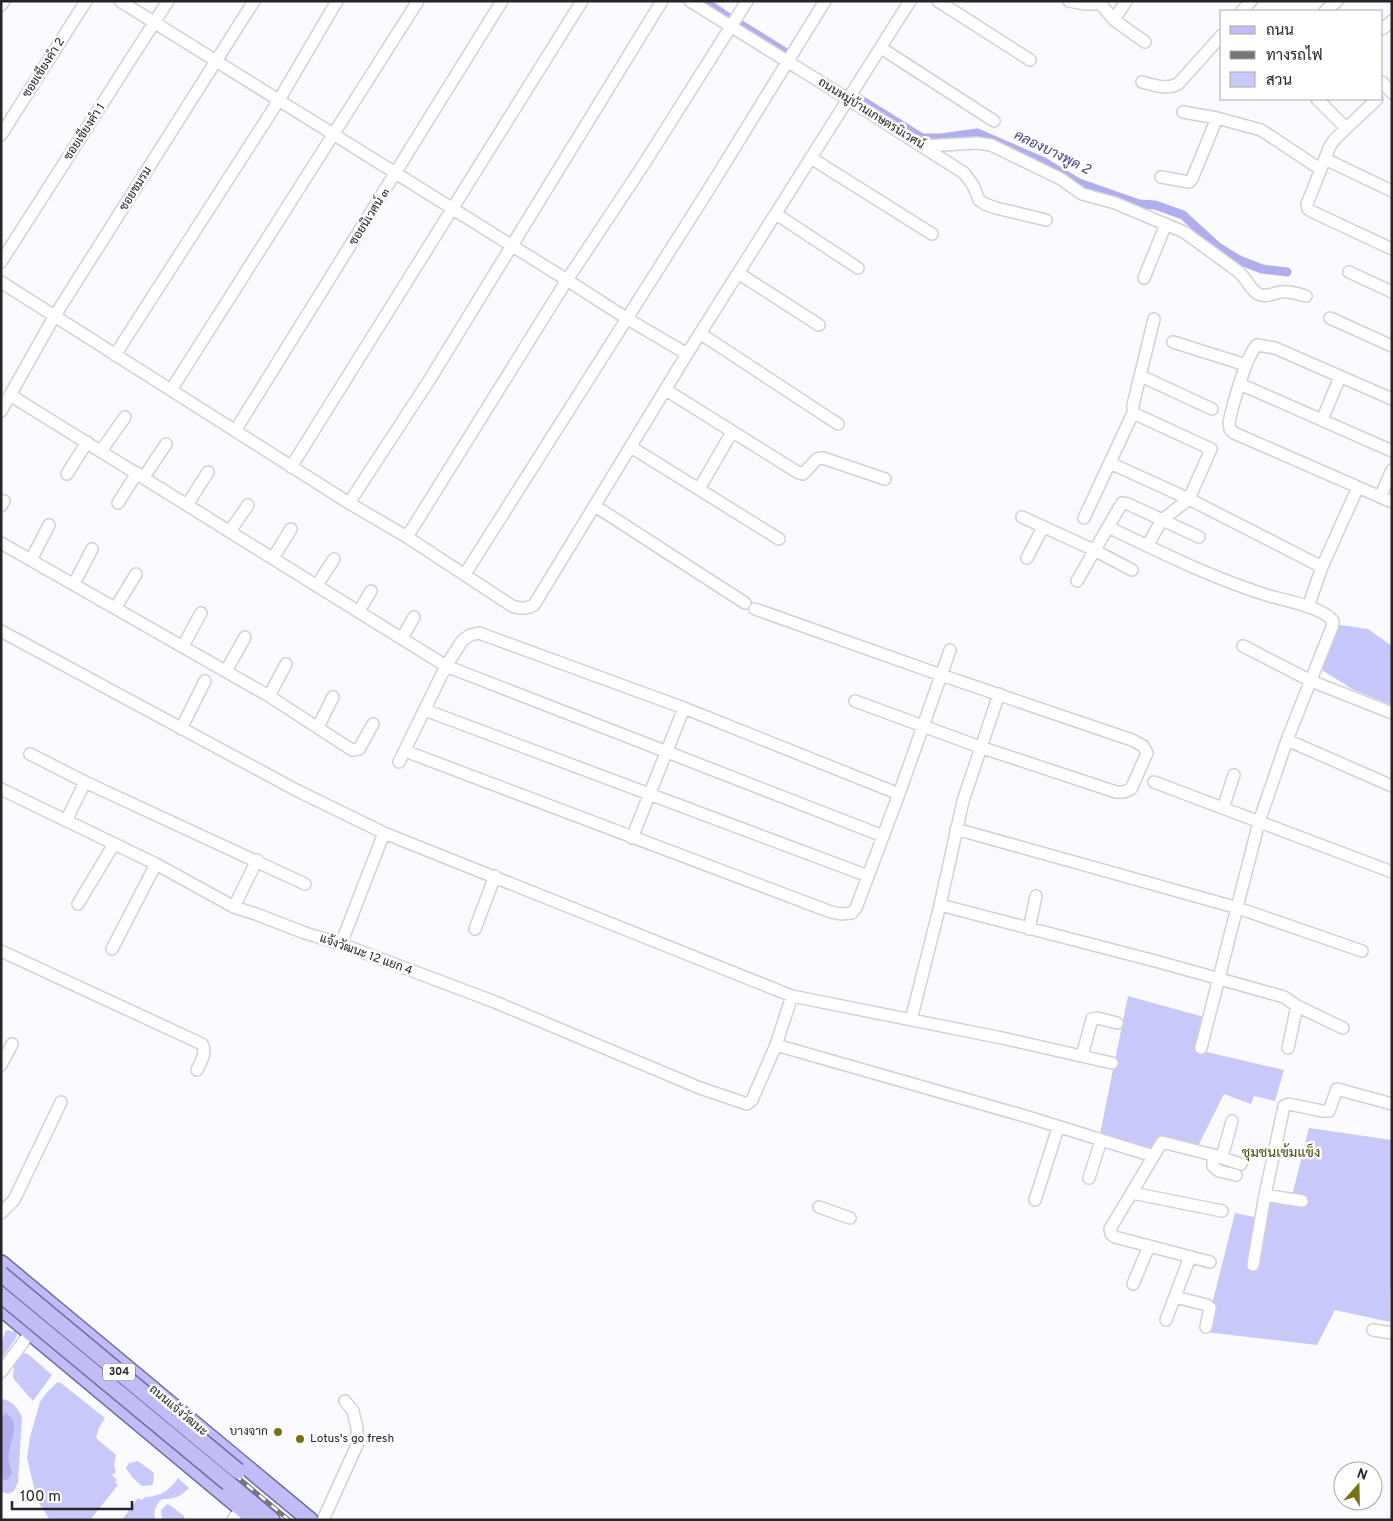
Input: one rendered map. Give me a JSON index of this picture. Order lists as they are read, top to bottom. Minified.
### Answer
{"streets":{"main road":["304","ถนนแจ้งวัฒนะ"],"street":["ซอยเชียงคำ 2","ถนนหมู่บ้านเกษตรนิเวศน์","ซอยเชียงคำ 1","ซอยชมรม","ซอยนิเวศน์ ๓","แจ้งวัฒนะ 12 แยก 4"]},"districts":["ชุมชนเข้มแข็ง"],"water":["คลองบางพูด 2"],"places":["บางจาก","Lotus's go fresh"],"legend":["ถนน","ทางรถไฟ","สวน"],"scale_bar":"100 m","north":"top"}
